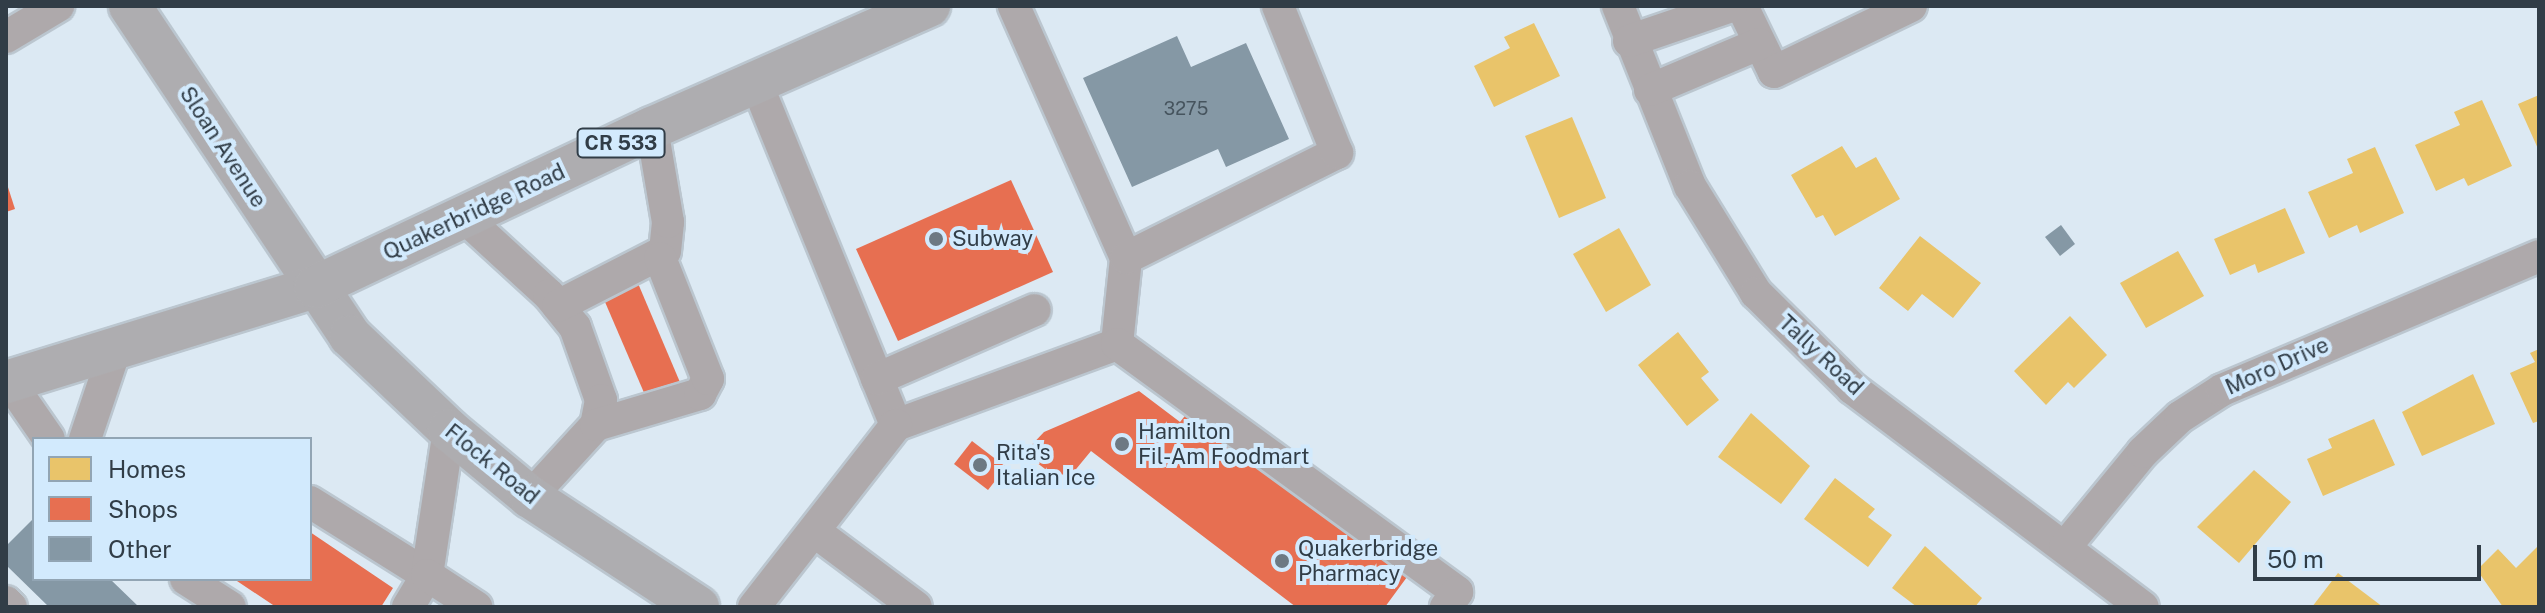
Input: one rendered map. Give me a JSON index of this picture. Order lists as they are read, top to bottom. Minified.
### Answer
{"streets":{"main road":["CR 533","Sloan Avenue","Quakerbridge Road","Flock Road"],"street":["Tally Road","Moro Drive"]},"crossings":[["Sloan Avenue","Quakerbridge Road"],["Sloan Avenue","Flock Road"],["Quakerbridge Road","Flock Road"],["Tally Road","Moro Drive"]],"places":["Subway","Hamilton Fil-Am Foodmart","Rita's Italian Ice","Quakerbridge Pharmacy"],"house_numbers":["3275"],"legend":["Homes","Shops","Other"],"scale_bar":"50 m"}
